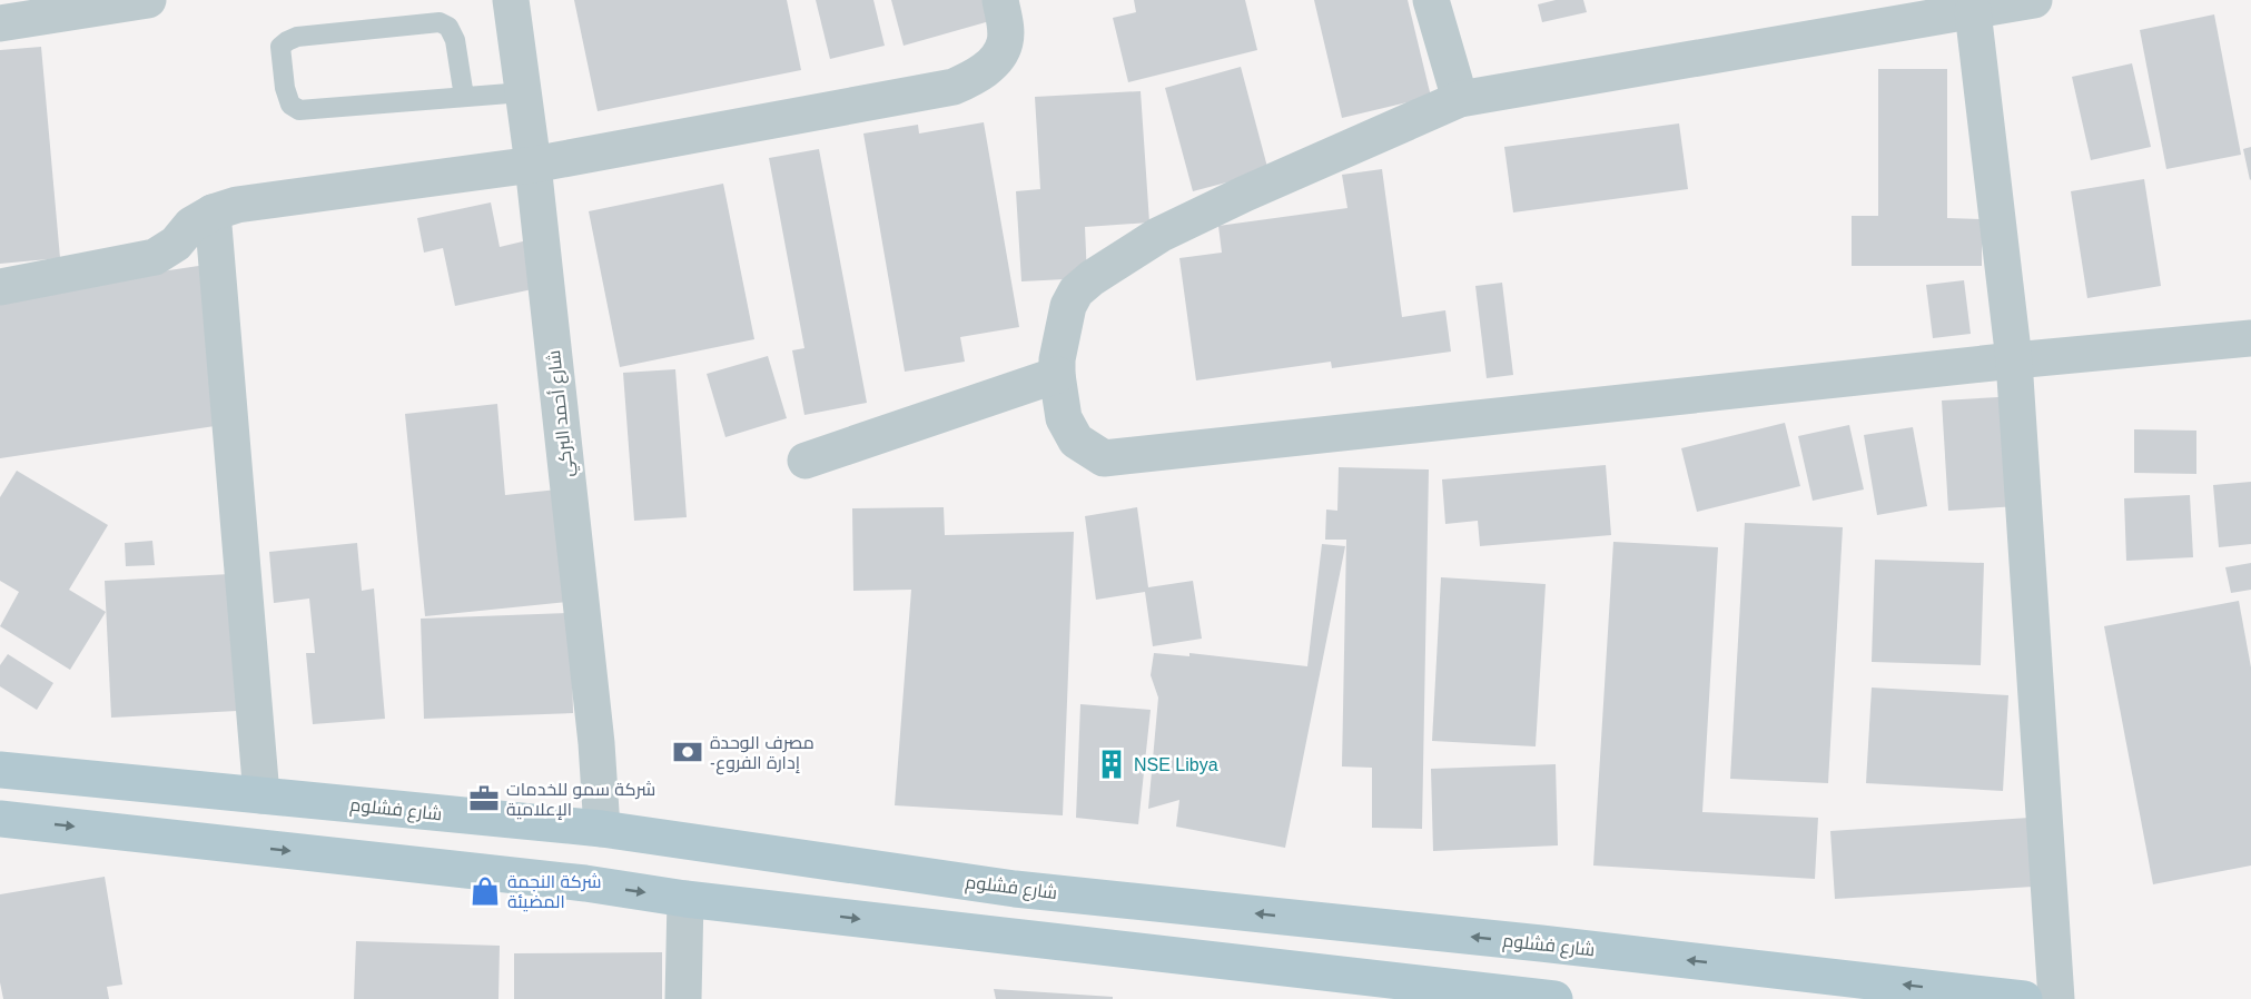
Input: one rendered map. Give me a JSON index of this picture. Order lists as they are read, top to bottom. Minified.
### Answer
{"streets":{"main road":["شارع فشلوم"],"street":["شارع أحمد البركي"]},"crossings":[["شارع أحمد البركي","شارع فشلوم"]],"places":{"bank":["مصرف الوحدة -إدارة الفروع"],"building":["NSE Libya"],"office":["شركة سمو للخدمات الإعلامية"],"shop":["شركة النجمة المضيئة"]}}
